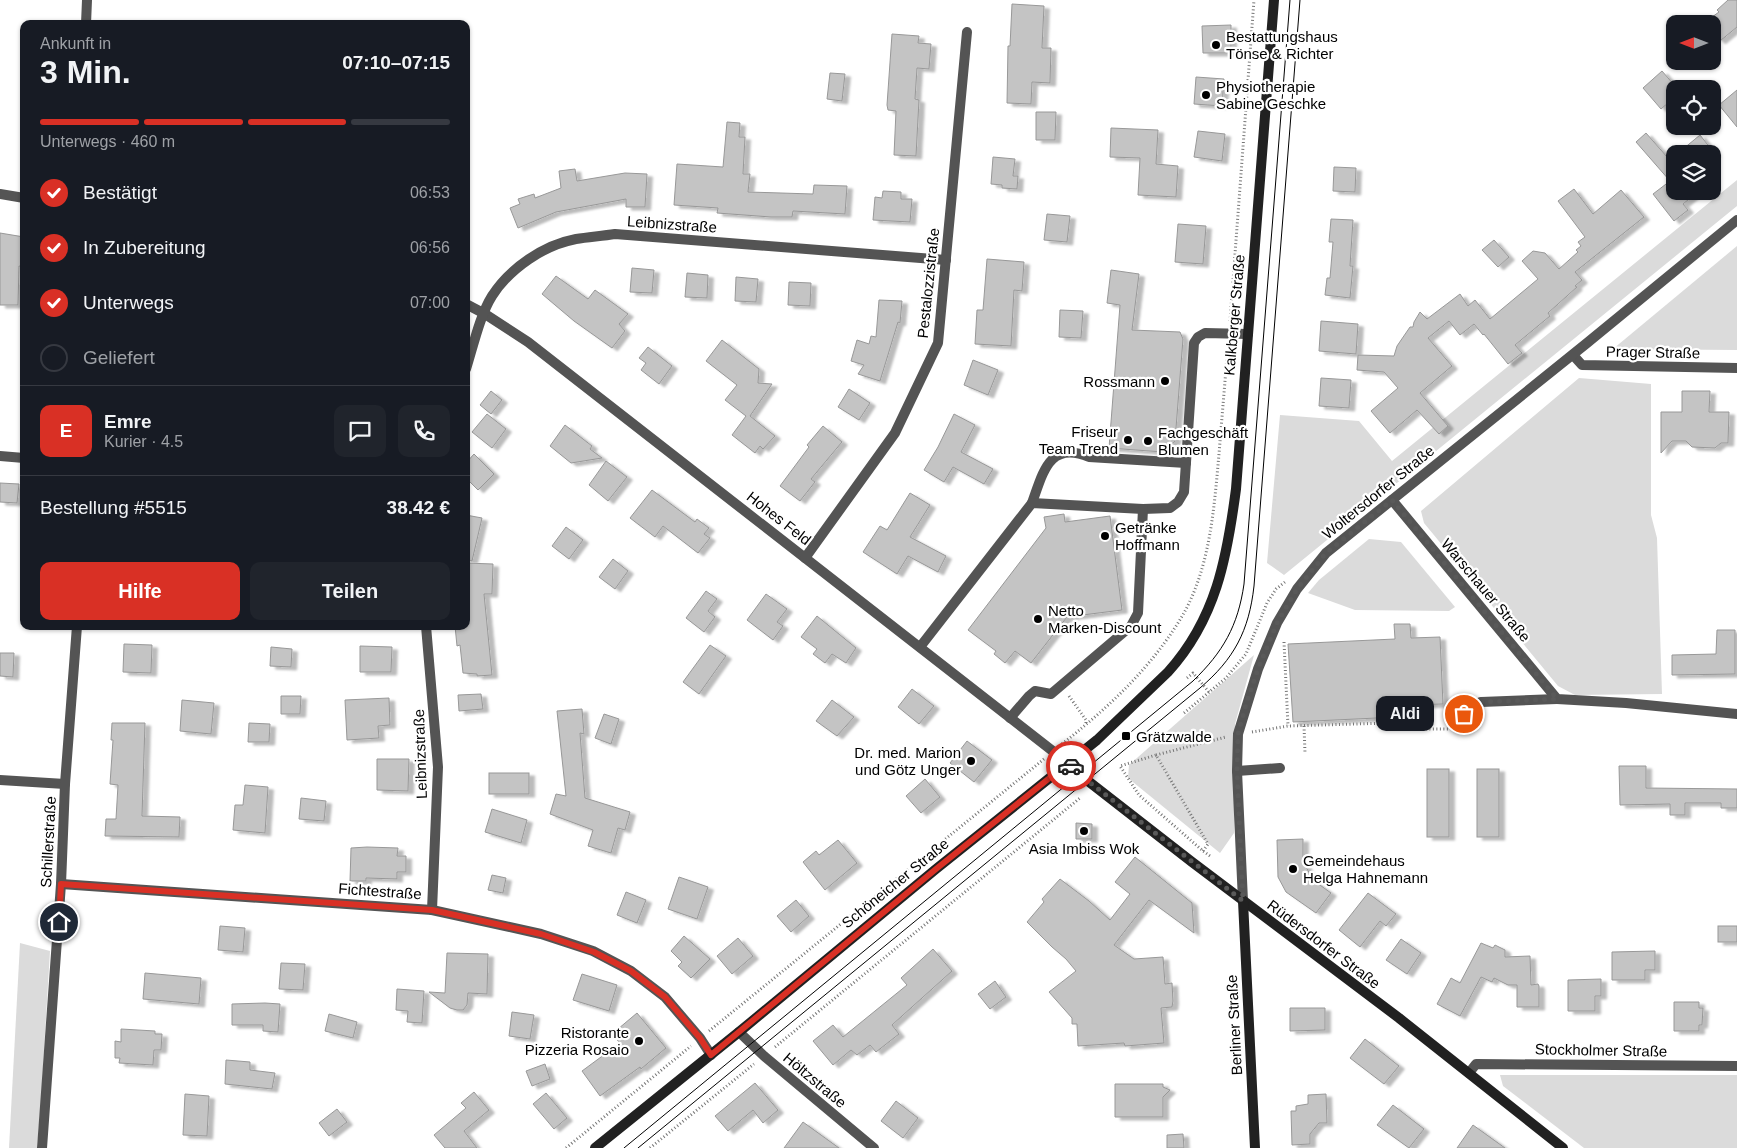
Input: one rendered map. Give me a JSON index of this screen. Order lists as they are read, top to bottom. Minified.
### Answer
{"streets":{"main road":["Kalkberger Straße","Schöneicher Straße","Rüdersdorfer Straße","Berliner Straße"],"street":["Leibnizstraße","Pestalozzistraße","Prager Straße","Woltersdorfer Straße","Hohes Feld","Warschauer Straße","Schillerstraße","Fichtestraße","Stockholmer Straße","Höltzstraße"]},"crossings":[["Leibnizstraße","Pestalozzistraße"],["Leibnizstraße","Hohes Feld"],["Leibnizstraße","Fichtestraße"],["Pestalozzistraße","Hohes Feld"],["Kalkberger Straße","Schöneicher Straße"],["Prager Straße","Woltersdorfer Straße"],["Woltersdorfer Straße","Warschauer Straße"],["Woltersdorfer Straße","Rüdersdorfer Straße"],["Woltersdorfer Straße","Berliner Straße"],["Hohes Feld","Schöneicher Straße"],["Hohes Feld","Rüdersdorfer Straße"],["Schillerstraße","Fichtestraße"],["Schöneicher Straße","Fichtestraße"],["Schöneicher Straße","Rüdersdorfer Straße"],["Schöneicher Straße","Höltzstraße"],["Rüdersdorfer Straße","Berliner Straße"],["Rüdersdorfer Straße","Stockholmer Straße"]],"places":{"other":["Bestattungshaus Tönse & Richter","Physiotherapie Sabine Geschke","Rossmann","Friseur Team Trend","Fachgeschäft Blumen","Getränke Hoffmann","Netto Marken-Discount","Aldi","Dr. med. Marion und Götz Unger","Asia Imbiss Wok","Gemeindehaus Helga Hahnemann","Ristorante Pizzeria Rosaio"],"transit":["Grätzwalde"]},"north":"left","page":{"heading":["3 Min.","Ankunft in","07:10–07:15"],"panel":["Emre","Kurier · 4.5","Bestellung #5515","38.42 €"],"bar":"Unterwegs · 460 m","list":[["Bestätigt","06:53"],["In Zubereitung","06:56"],["Unterwegs","07:00"],"Geliefert"],"round":"E","buttons":["Hilfe","Teilen"],"bubble":"Aldi"}}
